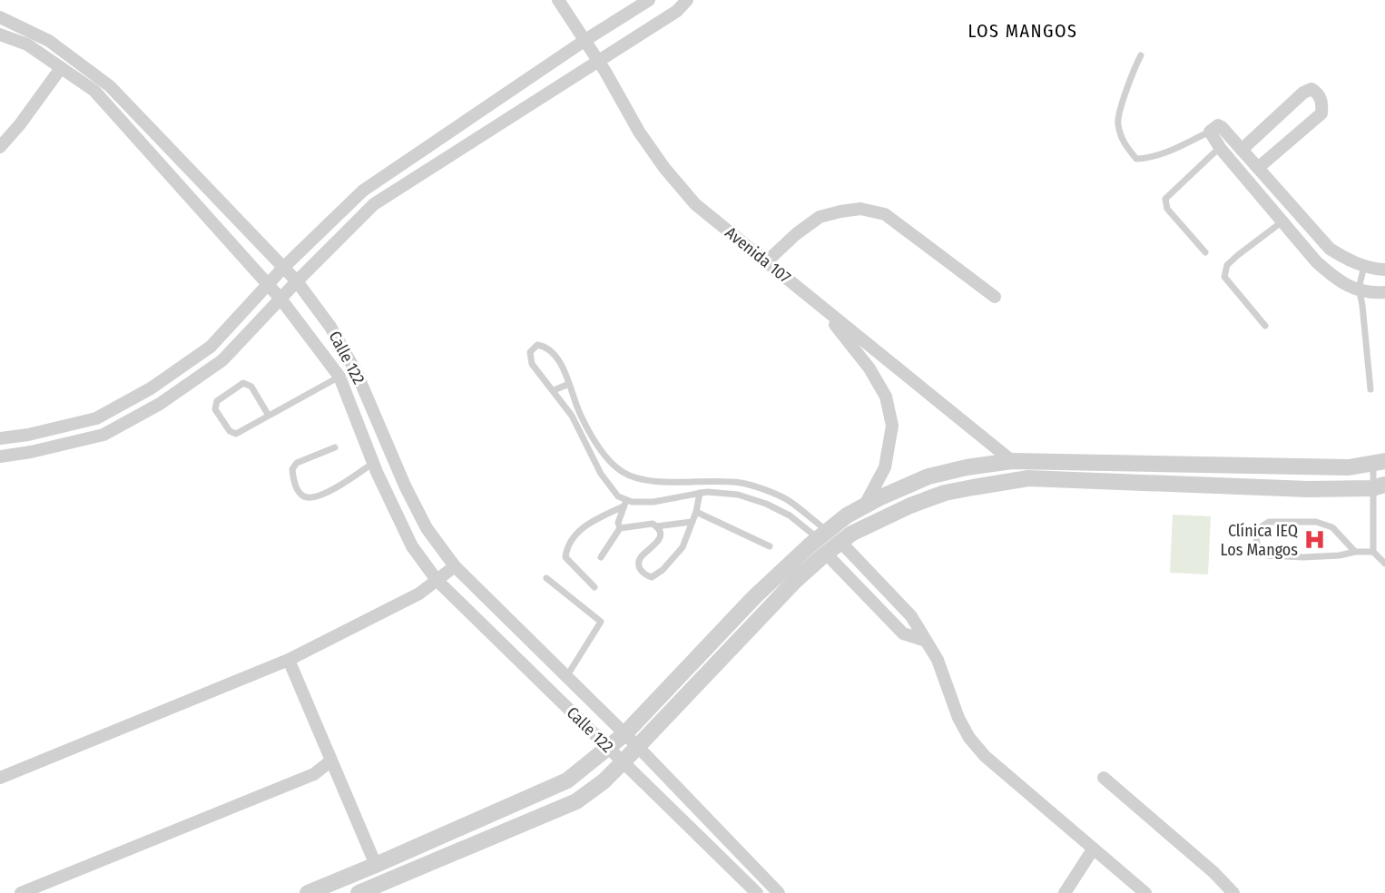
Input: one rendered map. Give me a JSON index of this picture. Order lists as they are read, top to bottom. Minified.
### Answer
{"streets":{"street":["Avenida 107","Calle 122"]},"districts":["LOS MANGOS"],"places":{"hospital":["Clínica IEQ Los Mangos"]}}
